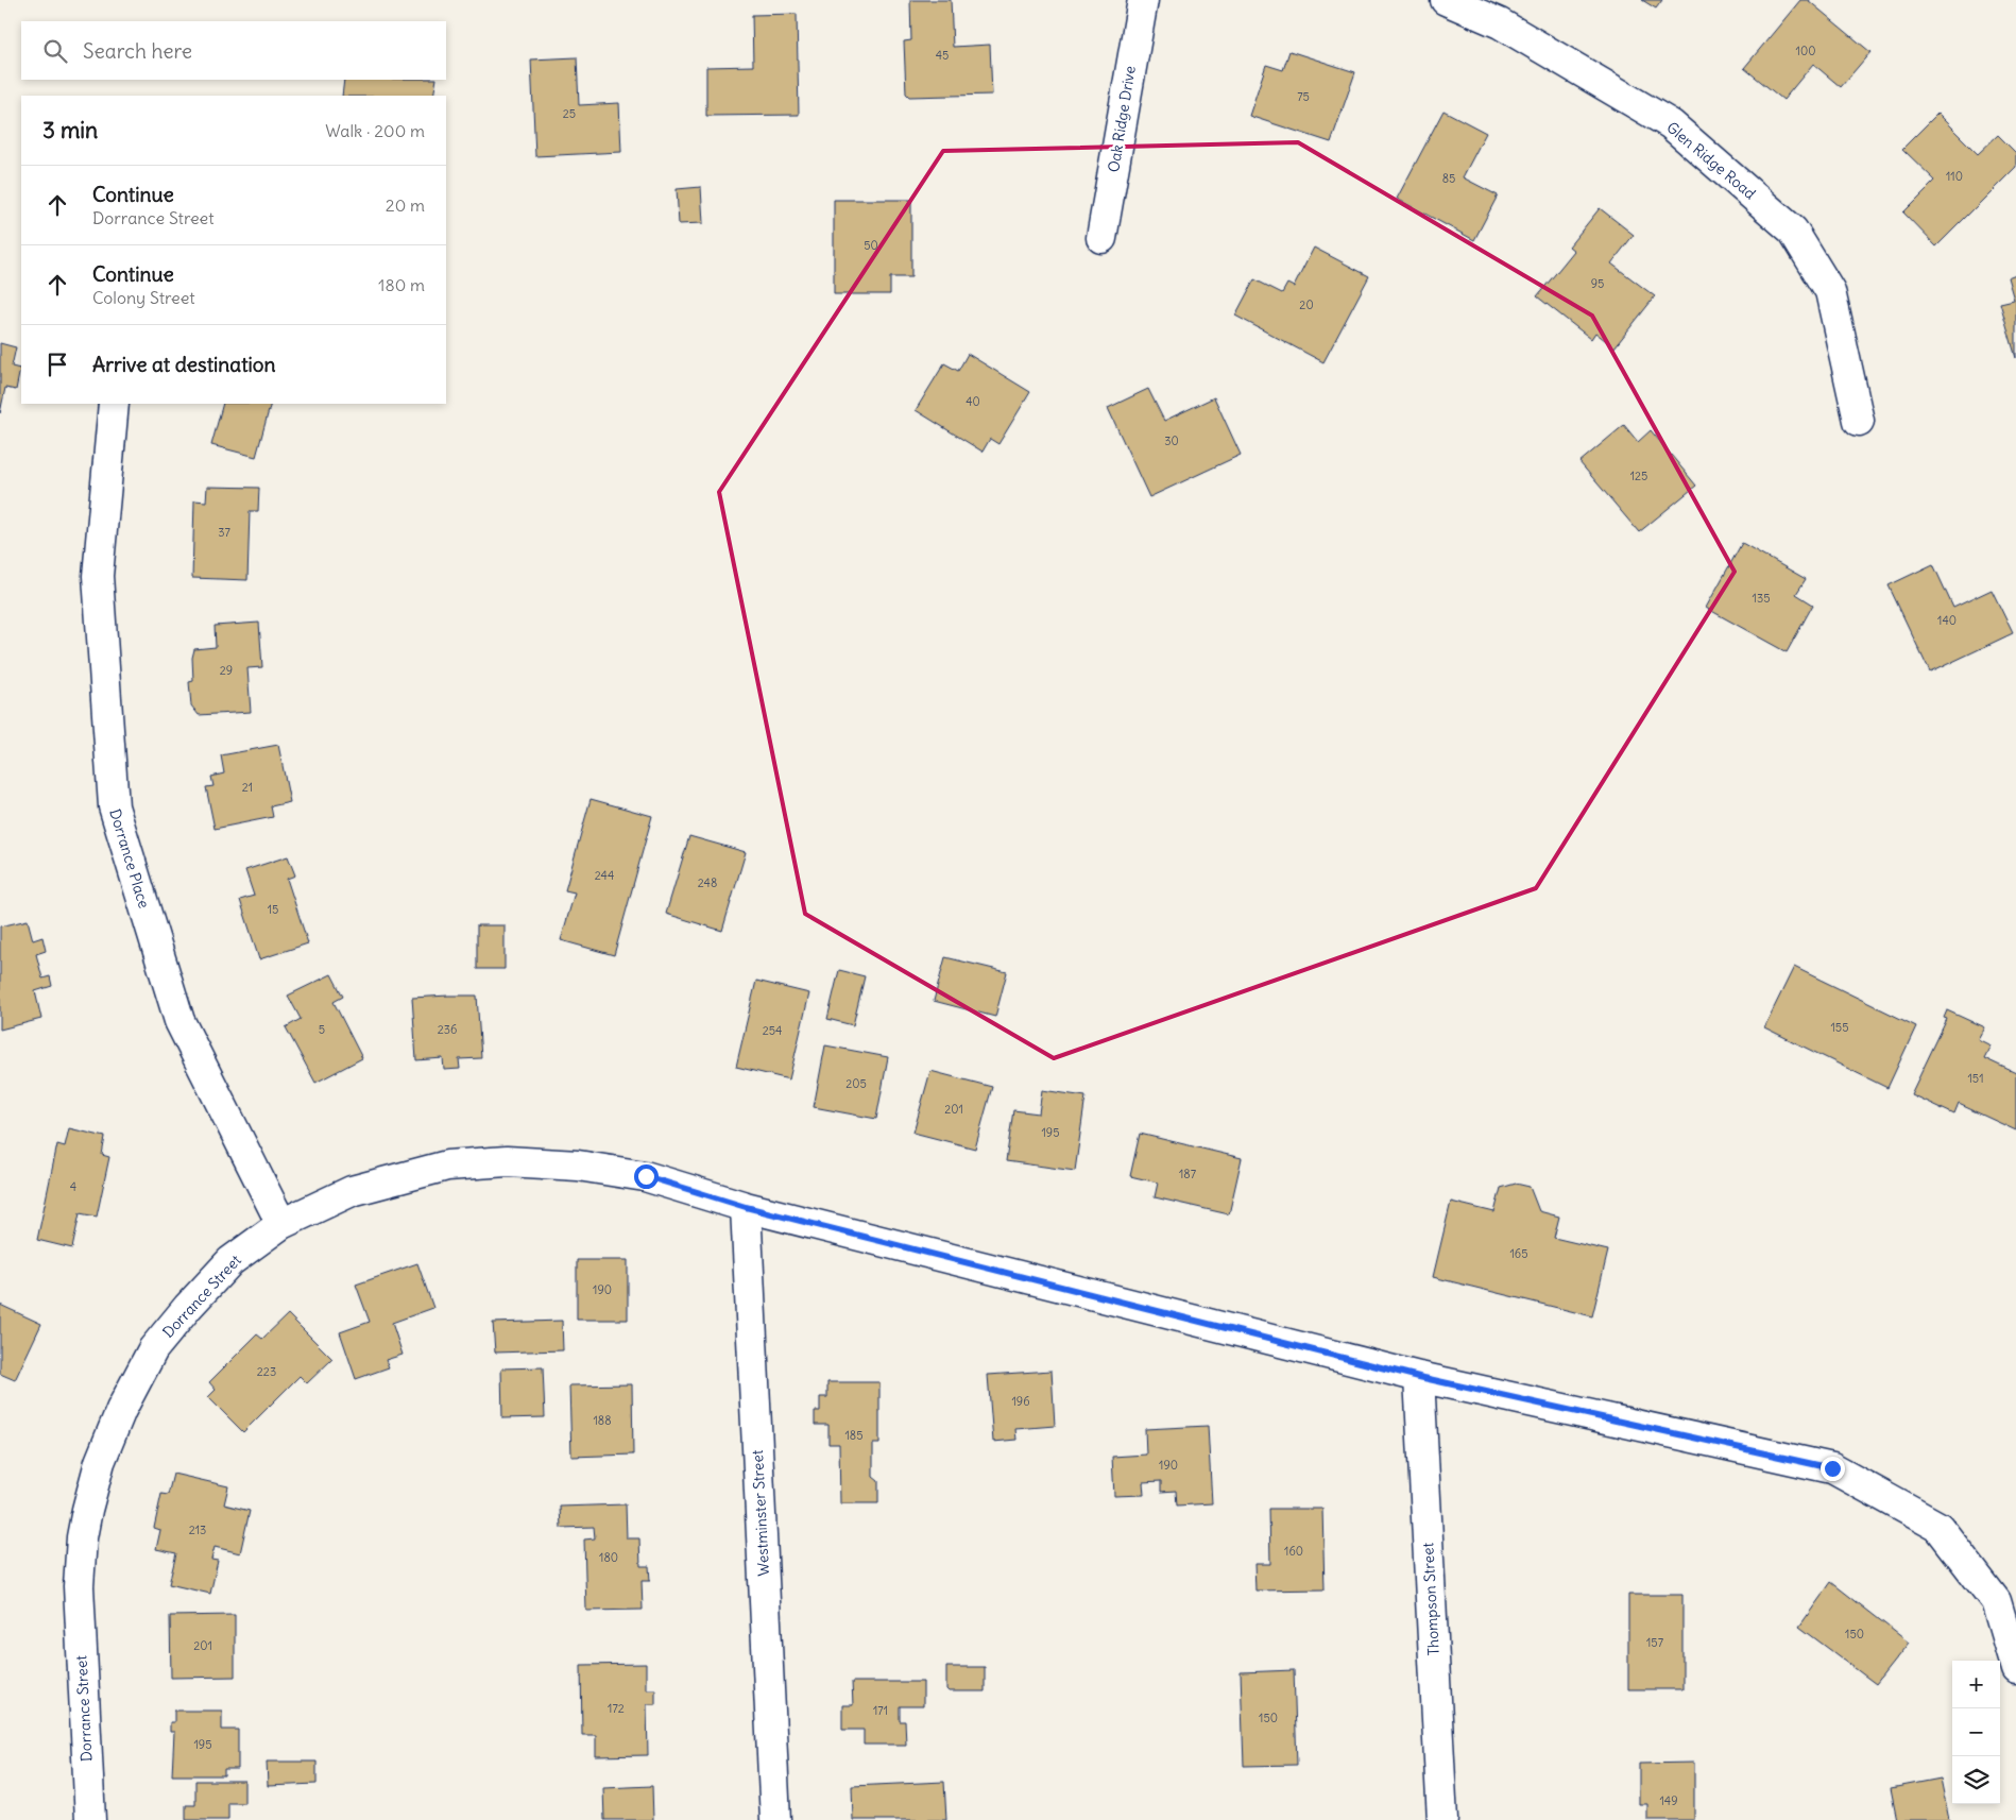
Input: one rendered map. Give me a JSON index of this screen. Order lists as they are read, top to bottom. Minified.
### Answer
{"streets":{"street":["Oak Ridge Drive","Glen Ridge Road","Dorrance Place","Dorrance Street","Westminster Street","Thompson Street"]},"crossings":[["Dorrance Place","Dorrance Street"],["Dorrance Street","Westminster Street"],["Dorrance Street","Thompson Street"]],"house_numbers":["100","45","75","25","110","85","50","95","20","40","30","125","37","135","140","29","21","244","248","15","155","5","236","254","151","205","201","195","187","4","165","190","223","196","188","185","190","213","160","180","150","157","201","172","171","150","195","149"],"page":{"search":"Search here","heading":["3 min","Walk · 200 m"],"list":[["Continue","Dorrance Street","20 m"],["Continue","Colony Street","180 m"],"Arrive at destination"],"map_buttons":["+","−"]}}
